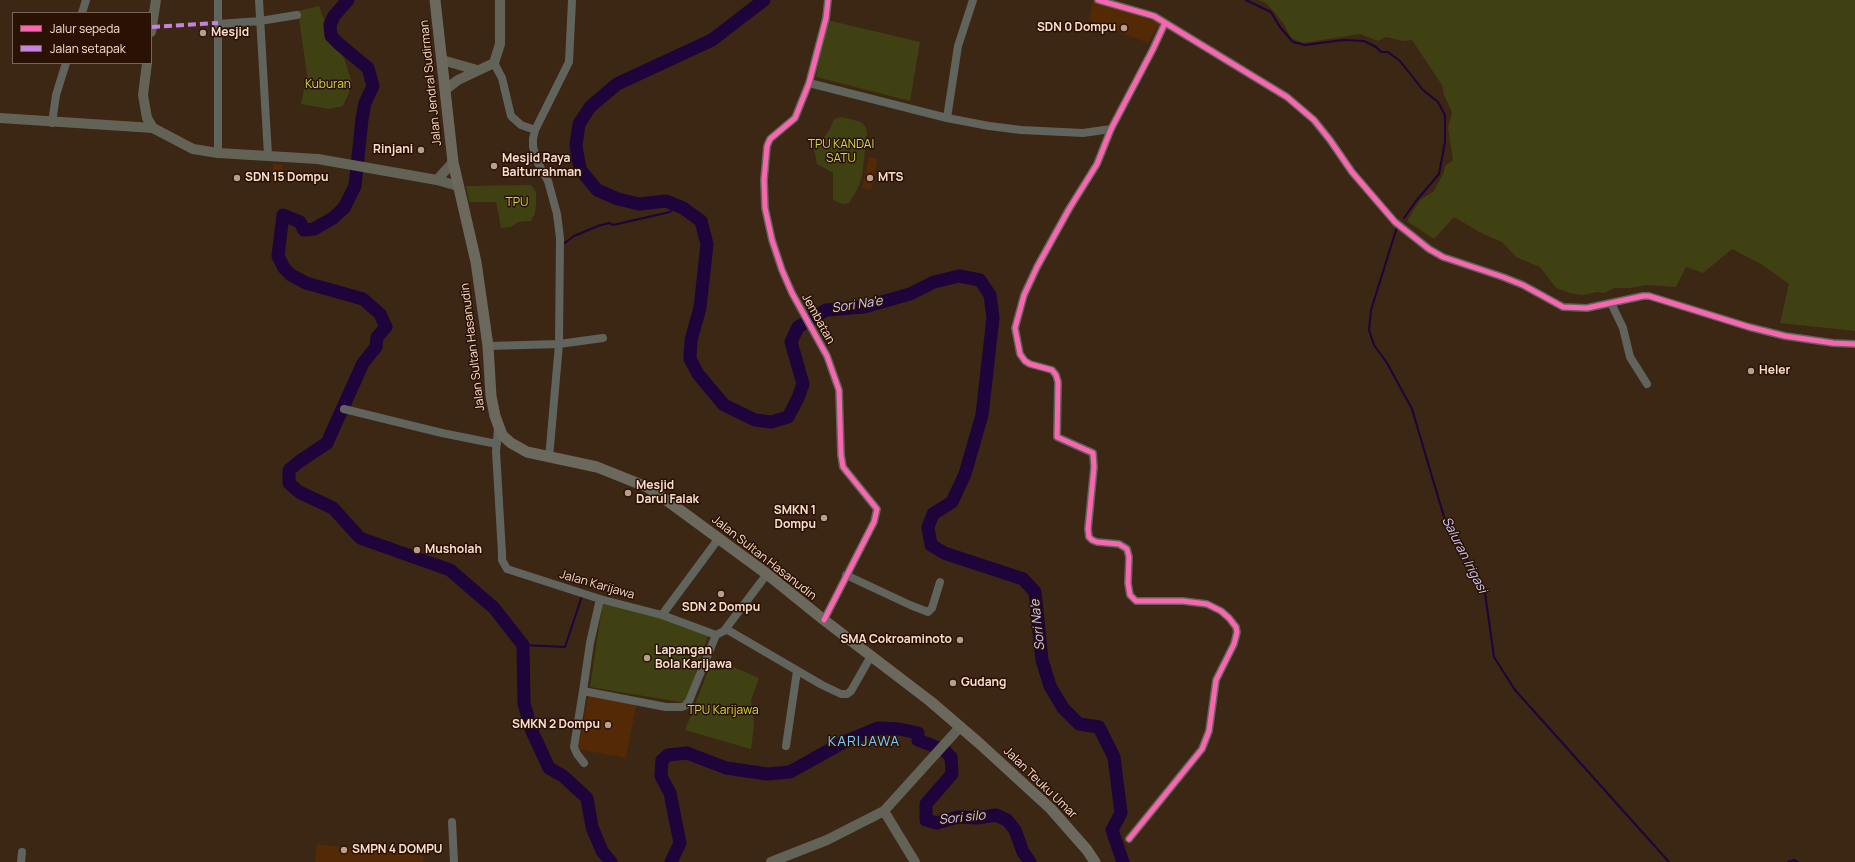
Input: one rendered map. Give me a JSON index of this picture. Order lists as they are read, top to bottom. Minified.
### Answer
{"streets":{"highway":["Jalan Jendral Sudirman","Jalan Sultan Hasanudin","Jalan Teuku Umar"],"street":["Jembatan","Jalan Karijawa"]},"crossings":[["Jalan Jendral Sudirman","Jalan Sultan Hasanudin"],["Jalan Sultan Hasanudin","Jalan Teuku Umar"]],"districts":["KARIJAWA"],"water":["Sori Na'e","Saluran Irigasi","Sori silo"],"parks":["Kuburan","TPU KANDAI SATU","TPU","TPU Karijawa"],"places":["SDN 0 Dompu","Mesjid","Rinjani","Mesjid Raya Baiturrahman","SDN 15 Dompu","MTS","Heler","Mesjid Darul Falak","SMKN 1 Dompu","Musholah","SDN 2 Dompu","SMA Cokroaminoto","Lapangan Bola Karijawa","Gudang","SMKN 2 Dompu","SMPN 4 DOMPU"],"legend":["Jalur sepeda","Jalan setapak"]}
